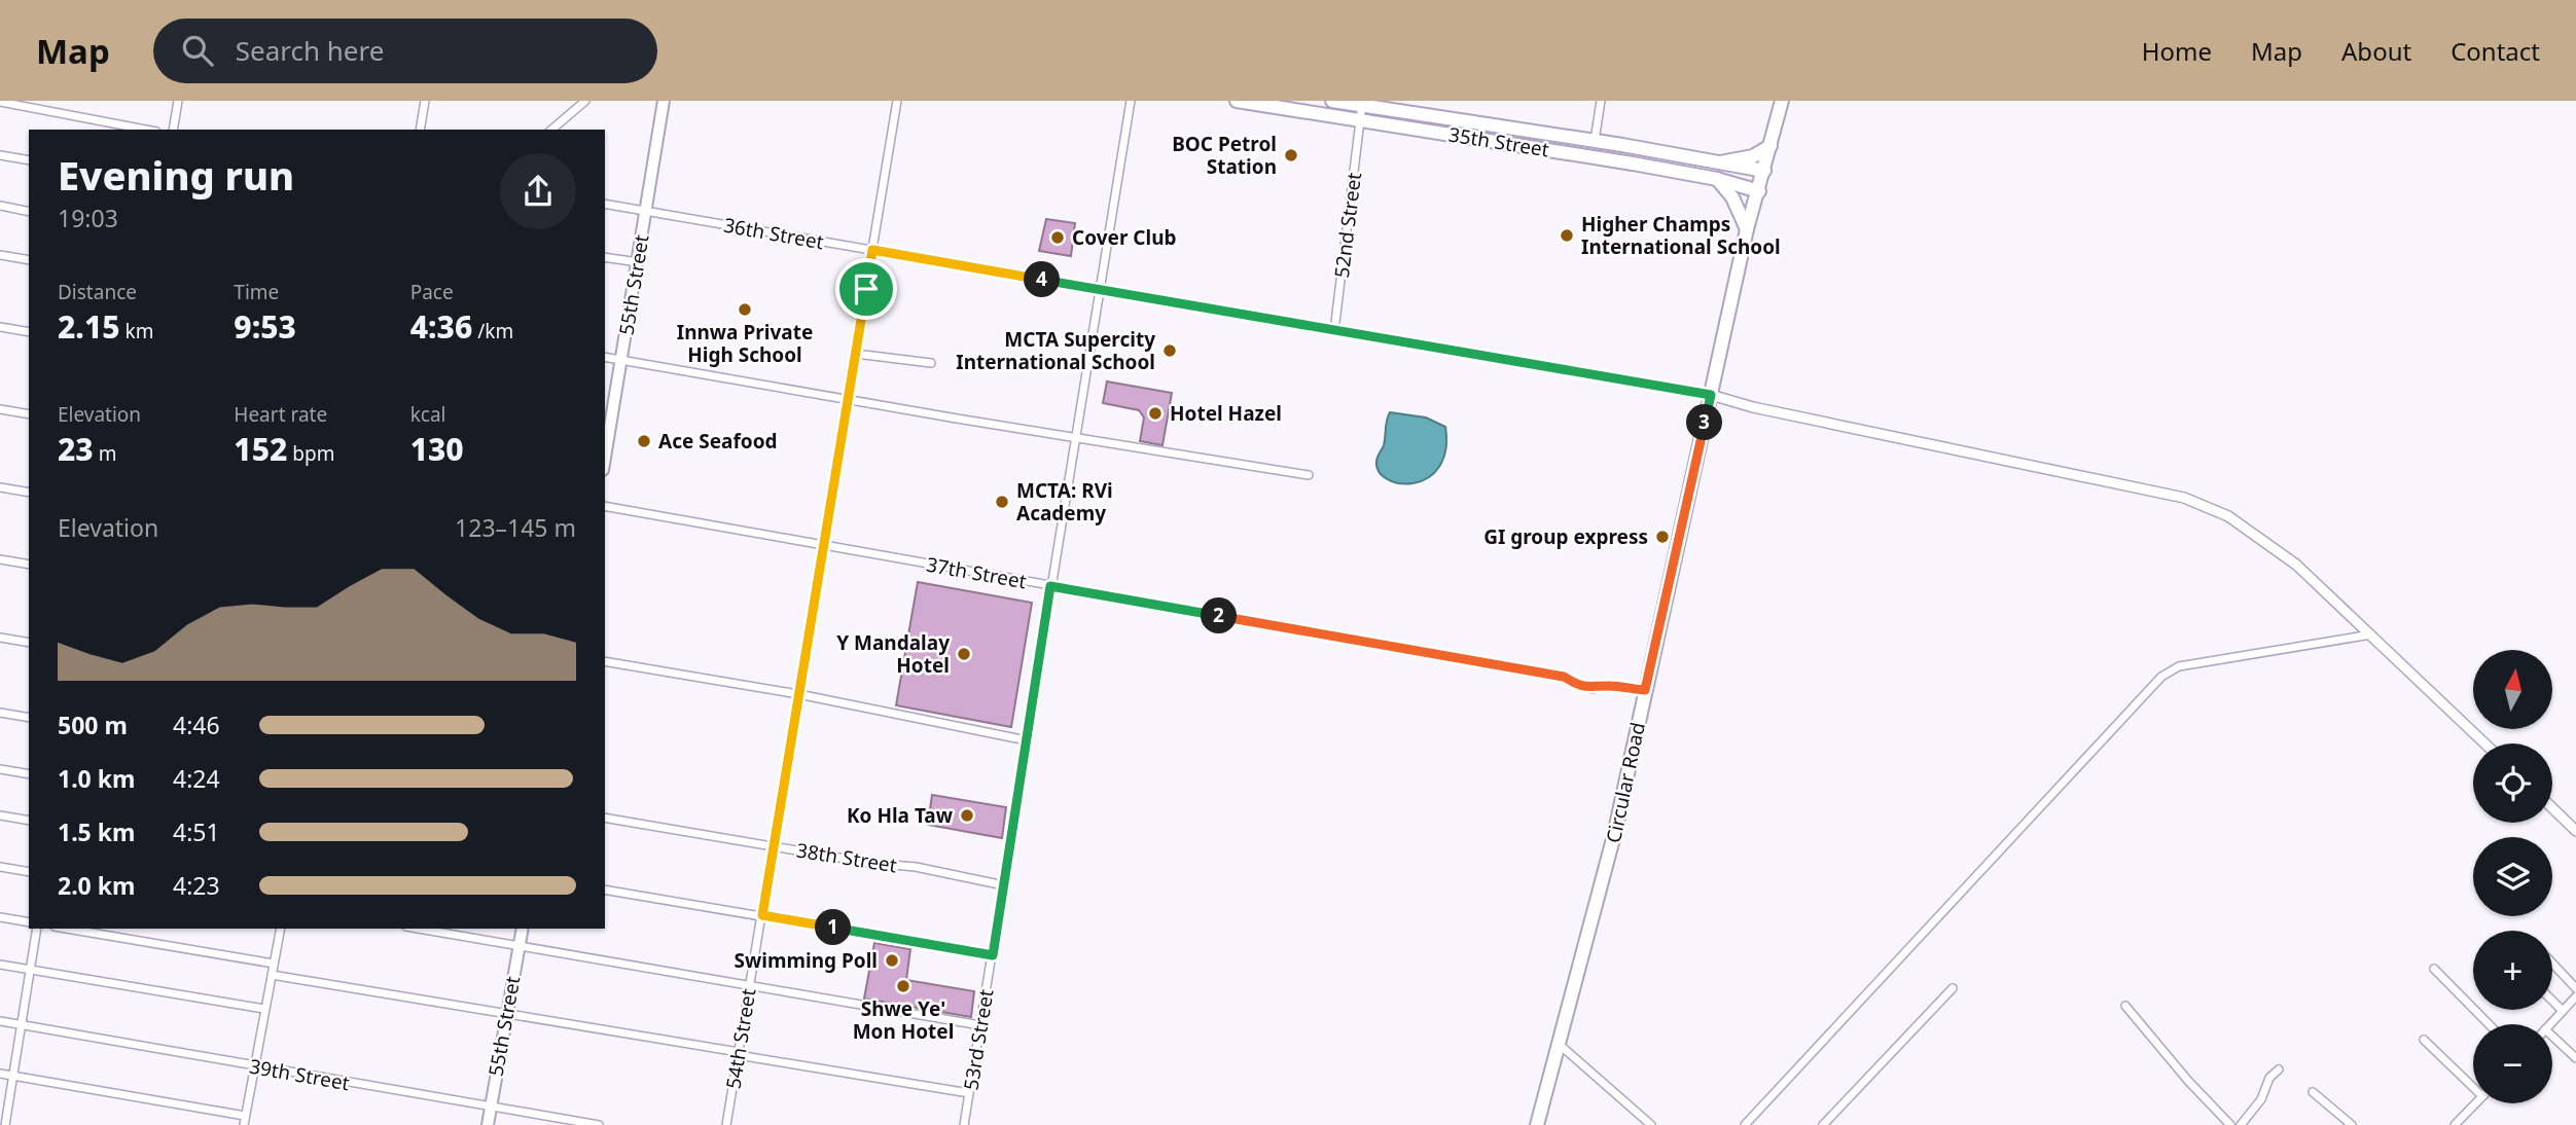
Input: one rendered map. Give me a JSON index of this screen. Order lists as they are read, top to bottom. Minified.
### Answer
{"streets":{"main road":["35th Street","55th Street","Circular Road"],"street":["52nd Street","36th Street","37th Street","38th Street","54th Street","53rd Street","39th Street"]},"crossings":[["35th Street","52nd Street"],["35th Street","Circular Road"],["52nd Street","36th Street"],["36th Street","55th Street"],["36th Street","Circular Road"],["36th Street","54th Street"],["36th Street","53rd Street"],["55th Street","39th Street"],["37th Street","Circular Road"],["37th Street","54th Street"],["37th Street","53rd Street"],["38th Street","54th Street"],["38th Street","53rd Street"]],"places":["BOC Petrol Station","Higher Champs International School","Cover Club","Innwa Private High School","MCTA Supercity International School","Hotel Hazel","Ace Seafood","MCTA: RVi Academy","GI group express","Y Mandalay Hotel","Ko Hla Taw","Swimming Poll","Shwe Ye' Mon Hotel"],"north":"top","page":{"header":"Map","search":"Search here","nav":["Home","Map","About","Contact"],"heading":["Evening run","19:03"],"stats":[["Distance","2.15 km"],["Time","9:53"],["Pace","4:36 /km"],["Elevation","23 m"],["Heart rate","152 bpm"],["kcal","130"]],"pins":["4","3","2","1"],"chart":["Elevation","123–145 m"],"map_buttons":["+","−"],"list":[{"name":"500 m","note":"4:46"},{"name":"1.0 km","note":"4:24"},{"name":"1.5 km","note":"4:51"},{"name":"2.0 km","note":"4:23"}]}}
